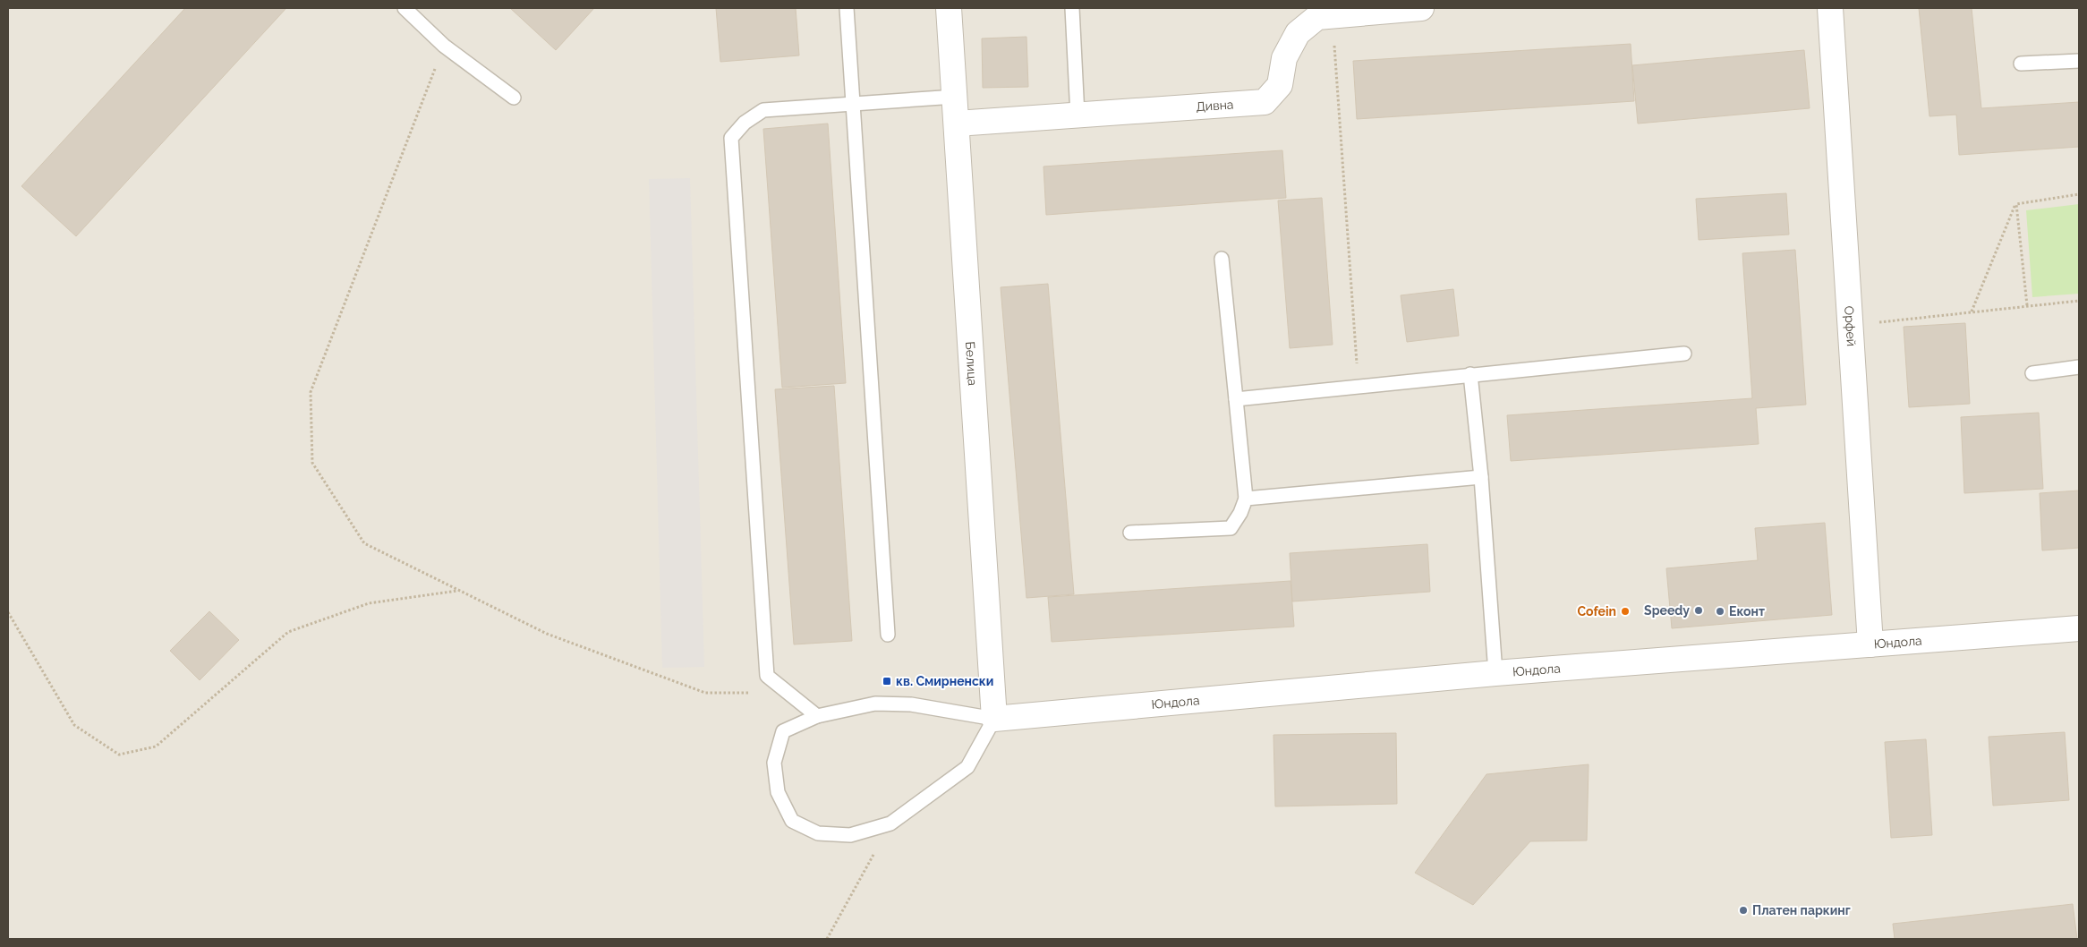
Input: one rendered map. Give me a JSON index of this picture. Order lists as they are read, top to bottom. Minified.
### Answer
{"streets":{"street":["Дивна","Орфей","Белица","Юндола"]},"crossings":[["Дивна","Белица"],["Орфей","Юндола"],["Белица","Юндола"]],"places":{"other":["Speedy","Cofein","Еконт","Платен паркинг"],"transit":["кв. Смирненски"]}}
